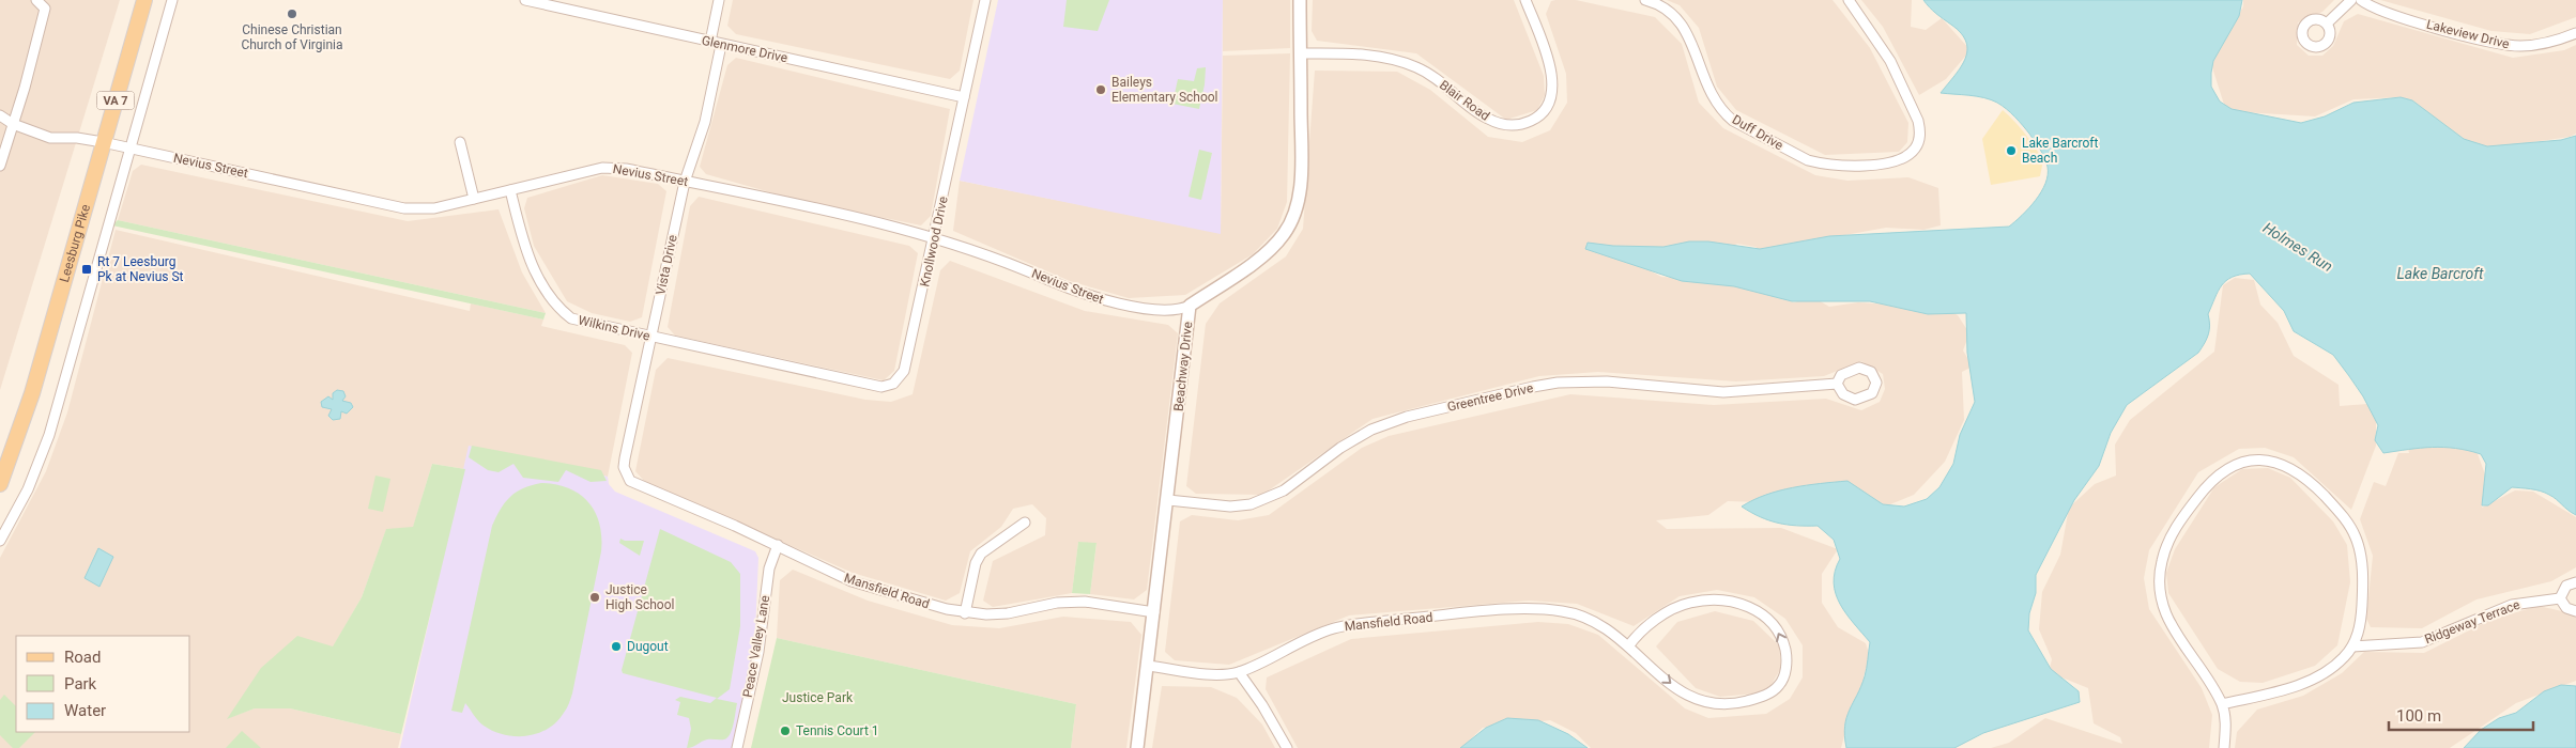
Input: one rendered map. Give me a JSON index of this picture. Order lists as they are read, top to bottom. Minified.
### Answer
{"streets":{"main road":["VA 7","Leesburg Pike"],"street":["Lakeview Drive","Glenmore Drive","Blair Road","Duff Drive","Nevius Street","Knollwood Drive","Vista Drive","Wilkins Drive","Beachway Drive","Greentree Drive","Mansfield Road","Ridgeway Terrace","Peace Valley Lane"]},"crossings":[["Glenmore Drive","Knollwood Drive"],["Glenmore Drive","Vista Drive"],["Blair Road","Beachway Drive"],["Nevius Street","Knollwood Drive"],["Nevius Street","Leesburg Pike"],["Nevius Street","Vista Drive"],["Nevius Street","Wilkins Drive"],["Nevius Street","Beachway Drive"],["Knollwood Drive","Wilkins Drive"],["Vista Drive","Wilkins Drive"],["Vista Drive","Mansfield Road"],["Beachway Drive","Greentree Drive"],["Beachway Drive","Mansfield Road"],["Mansfield Road","Peace Valley Lane"]],"water":["Holmes Run","Lake Barcroft"],"parks":["Justice Park"],"places":{"other":["Chinese Christian Church of Virginia","Baileys Elementary School","Lake Barcroft Beach","Justice High School","Dugout","Tennis Court 1"],"transit":["Rt 7 Leesburg Pk at Nevius St"]},"legend":["Road","Park","Water"],"scale_bar":"100 m"}
